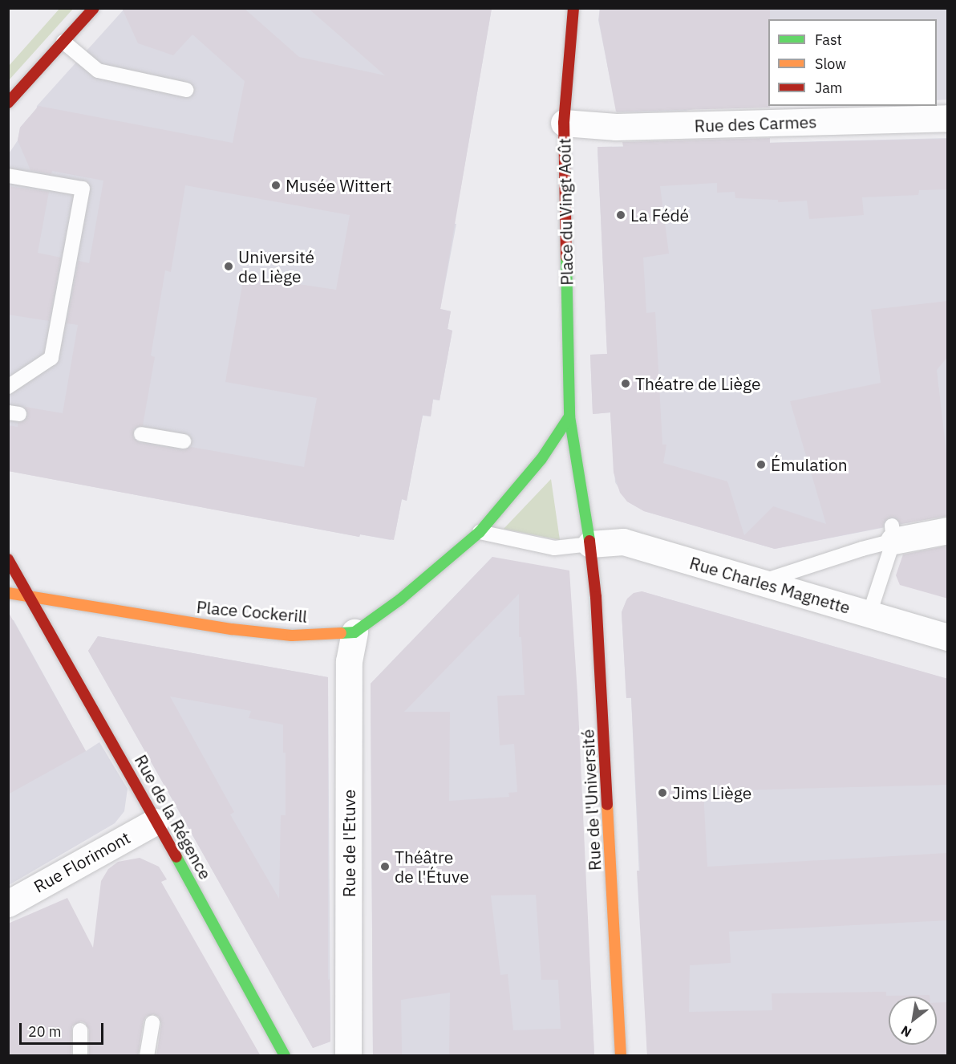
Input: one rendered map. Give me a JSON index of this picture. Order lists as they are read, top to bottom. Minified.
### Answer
{"streets":{"street":["Rue des Carmes","Place du Vingt Août","Rue Charles Magnette","Place Cockerill","Rue de l'Université","Rue de la Régence","Rue de l'Etuve","Rue Florimont"]},"crossings":[["Rue des Carmes","Place du Vingt Août"],["Place du Vingt Août","Rue Charles Magnette"],["Place du Vingt Août","Rue de l'Université"],["Rue Charles Magnette","Rue de l'Université"],["Place Cockerill","Rue de la Régence"],["Place Cockerill","Rue de l'Etuve"],["Rue de la Régence","Rue Florimont"]],"places":["Musée Wittert","La Fédé","Université de Liège","Théatre de Liège","Émulation","Jims Liège","Théâtre de l'Étuve"],"legend":["Fast","Slow","Jam"],"scale_bar":"20 m","north":"bottom left"}
